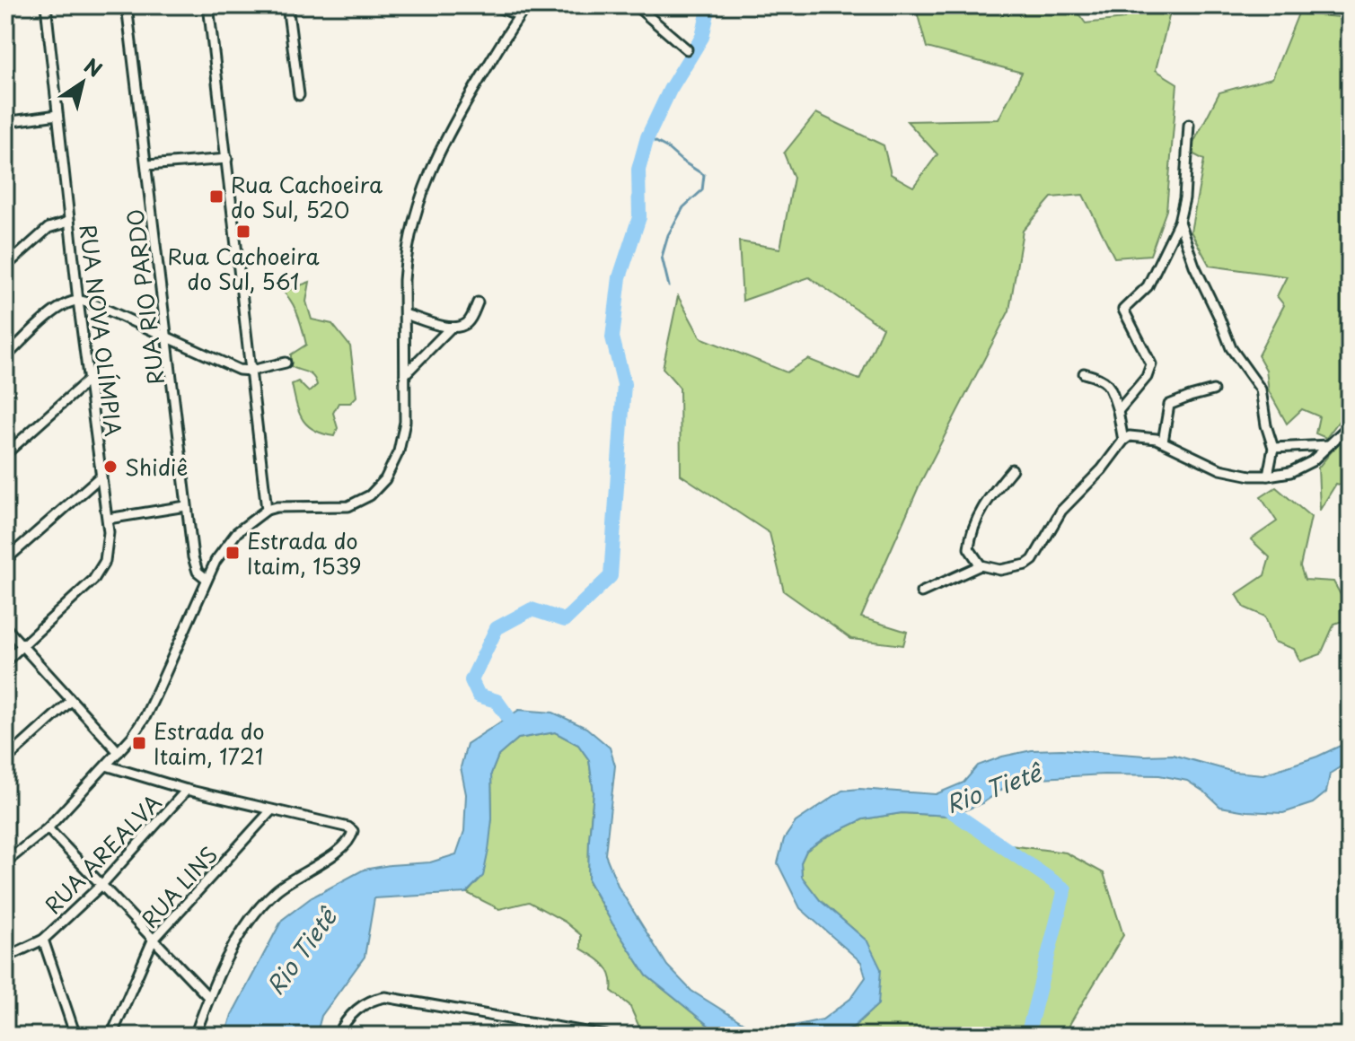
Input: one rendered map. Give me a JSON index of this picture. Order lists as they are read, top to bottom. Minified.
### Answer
{"streets":{"street":["RUA RIO PARDO","RUA NOVA OLÍMPIA","RUA AREALVA","RUA LINS"]},"water":["Rio Tietê"],"places":{"transit":["Rua Cachoeira do Sul, 520","Rua Cachoeira do Sul, 561","Estrada do Itaim, 1539","Estrada do Itaim, 1721"],"other":["Shidiê"]},"north":"top right"}
